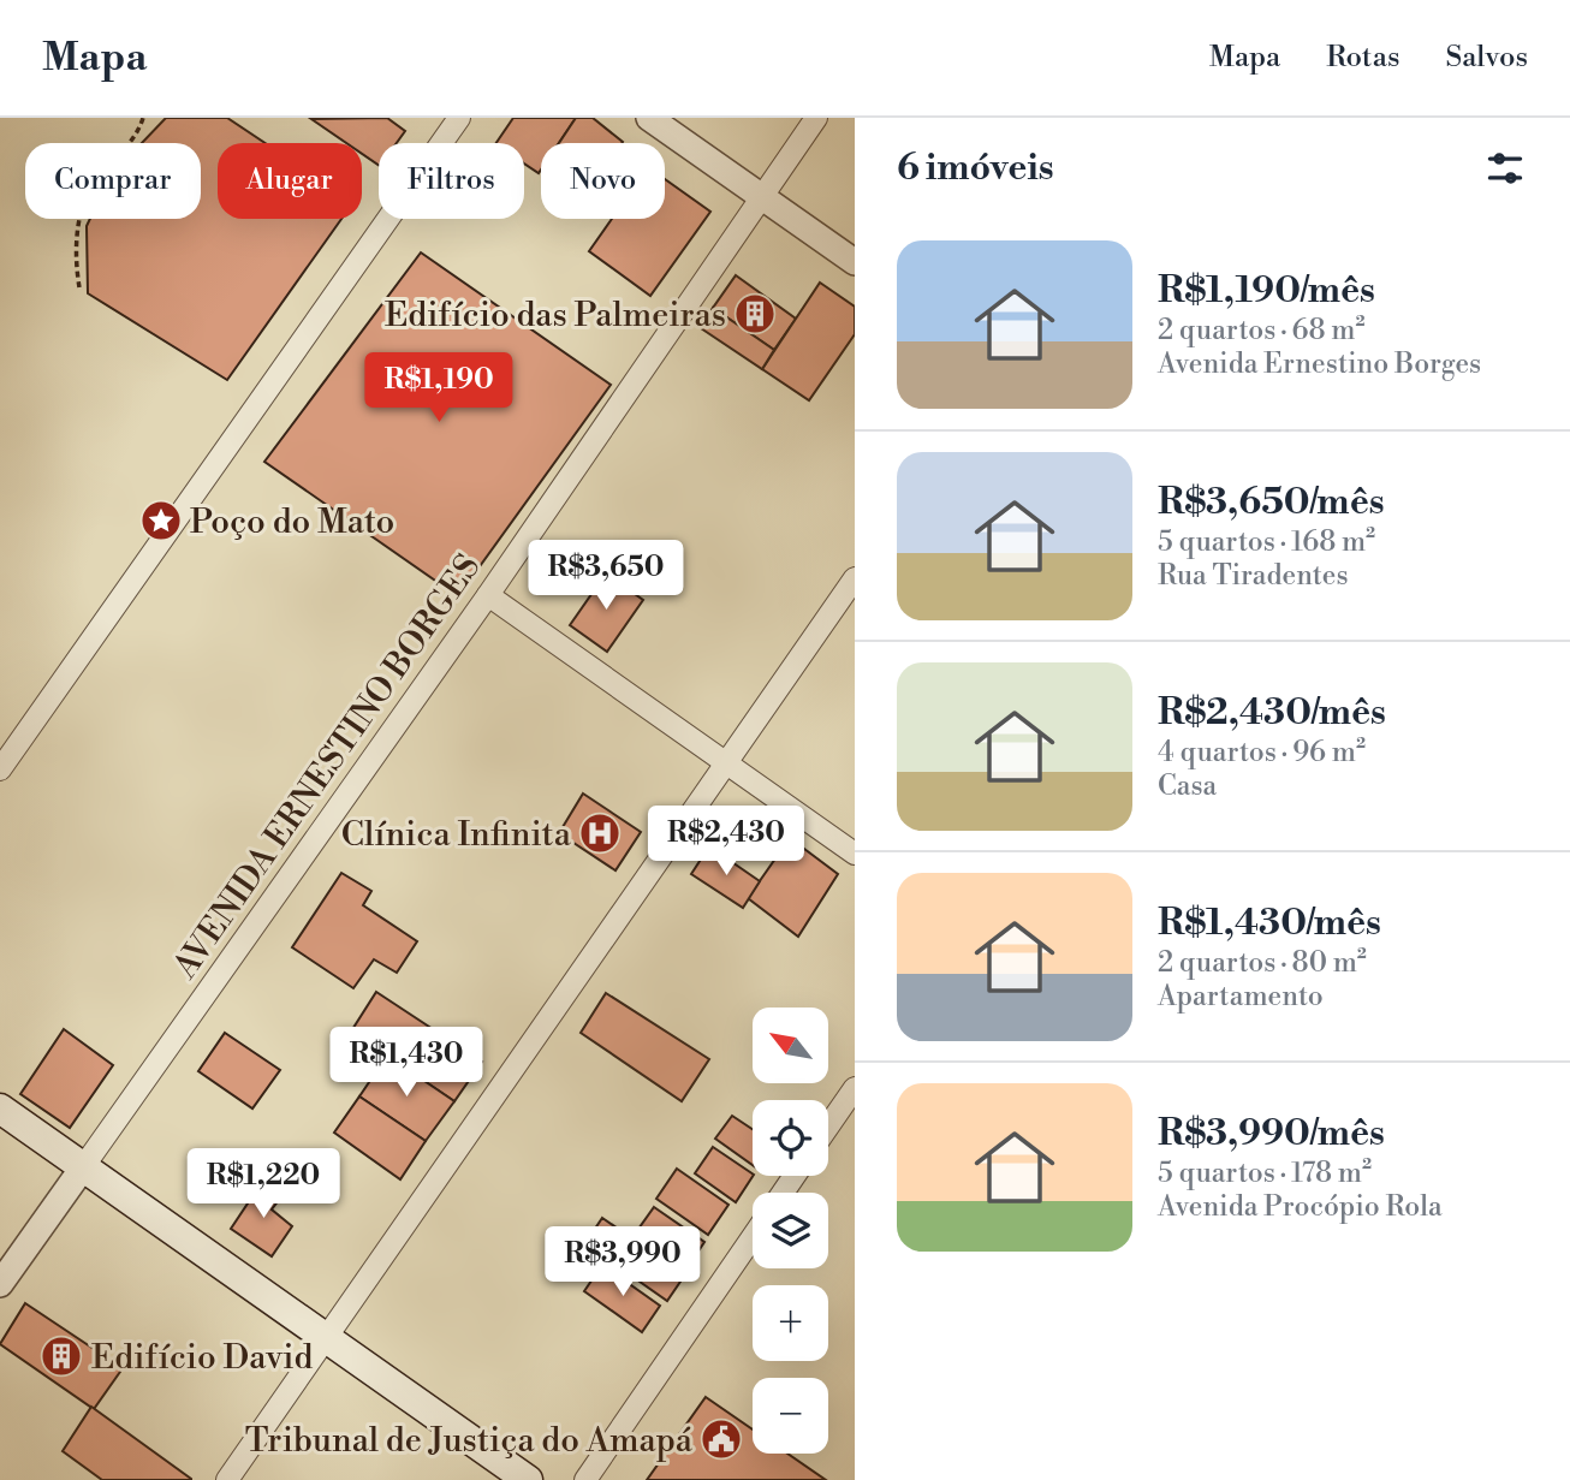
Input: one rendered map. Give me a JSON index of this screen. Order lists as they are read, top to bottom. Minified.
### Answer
{"streets":{"street":["AVENIDA ERNESTINO BORGES"]},"places":{"building":["Edifício das Palmeiras","Edifício David"],"place":["Poço do Mato"],"hospital":["Clínica Infinita"],"public building":["Tribunal de Justiça do Amapá"]},"north":"top left","page":{"header":"Mapa","nav":["Mapa","Rotas","Salvos"],"heading":"6 imóveis","chip":["Comprar","Alugar","Filtros","Novo"],"list":[{"name":"R$1,190/mês","note":"2 quartos · 68 m² · Avenida Ernestino Borges"},{"name":"R$3,650/mês","note":"5 quartos · 168 m² · Rua Tiradentes"},{"name":"R$2,430/mês","note":"4 quartos · 96 m² · Casa"},{"name":"R$1,430/mês","note":"2 quartos · 80 m² · Apartamento"},{"name":"R$3,990/mês","note":"5 quartos · 178 m² · Avenida Procópio Rola"}],"price":["R$1,190","R$3,650","R$2,430","R$1,430","R$1,220","R$3,990"],"map_buttons":["+","−"]}}
